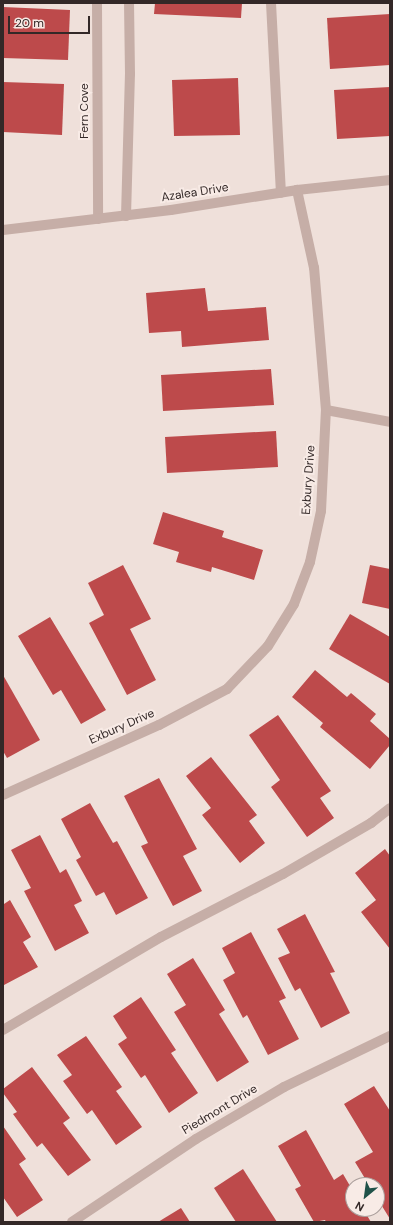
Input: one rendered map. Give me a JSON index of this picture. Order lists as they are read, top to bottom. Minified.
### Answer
{"streets":{"street":["Fern Cove","Azalea Drive","Exbury Drive","Piedmont Drive"]},"crossings":[["Fern Cove","Azalea Drive"],["Azalea Drive","Exbury Drive"]],"scale_bar":"20 m","north":"bottom left"}
